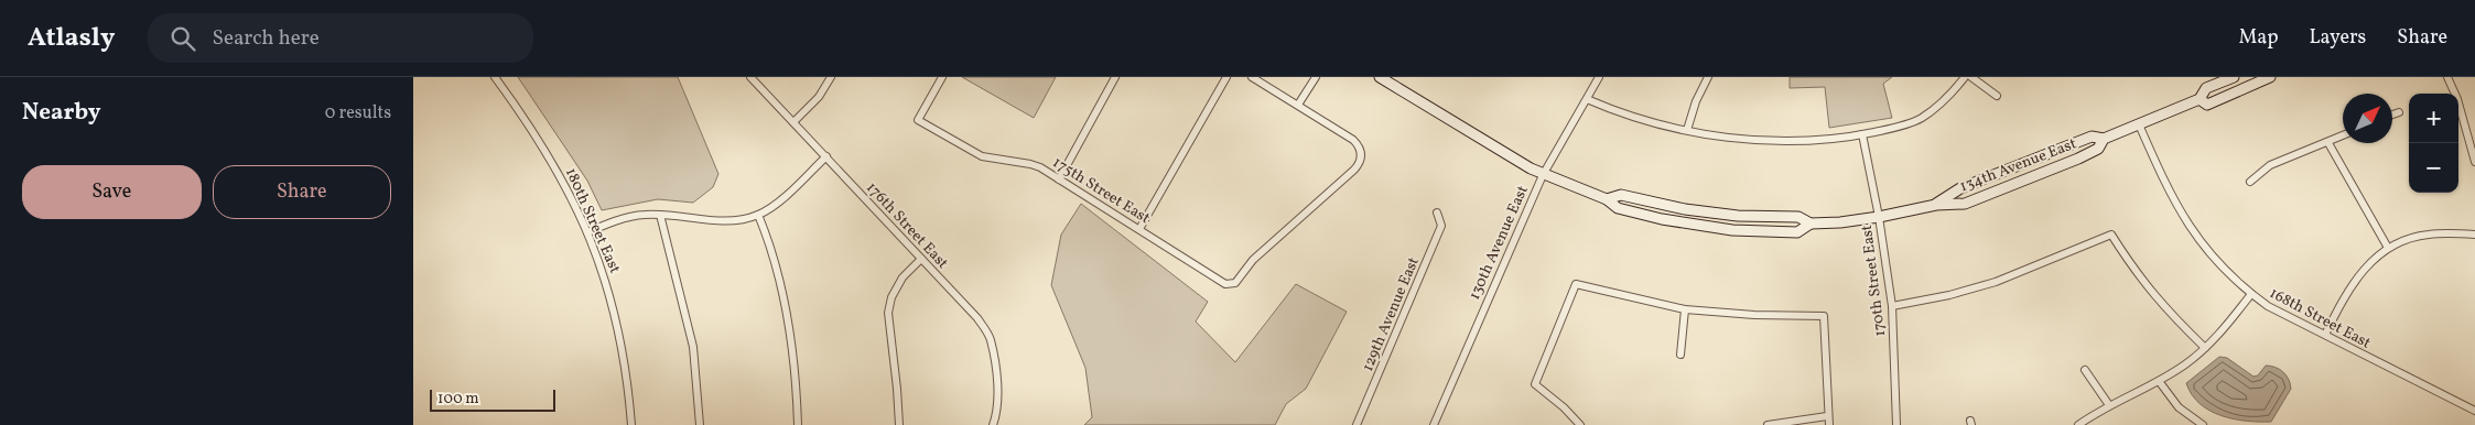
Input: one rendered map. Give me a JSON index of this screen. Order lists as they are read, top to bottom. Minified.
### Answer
{"streets":{"street":["134th Avenue East","175th Street East","180th Street East","176th Street East","130th Avenue East","170th Street East","129th Avenue East","168th Street East"]},"crossings":[["134th Avenue East","170th Street East"],["134th Avenue East","168th Street East"]],"scale_bar":"100 m","north":"top right","page":{"header":"Atlasly","search":"Search here","nav":["Map","Layers","Share"],"heading":["Nearby","0 results"],"map_buttons":["+","−"],"buttons":["Save","Share"],"scale":"100 m"}}
